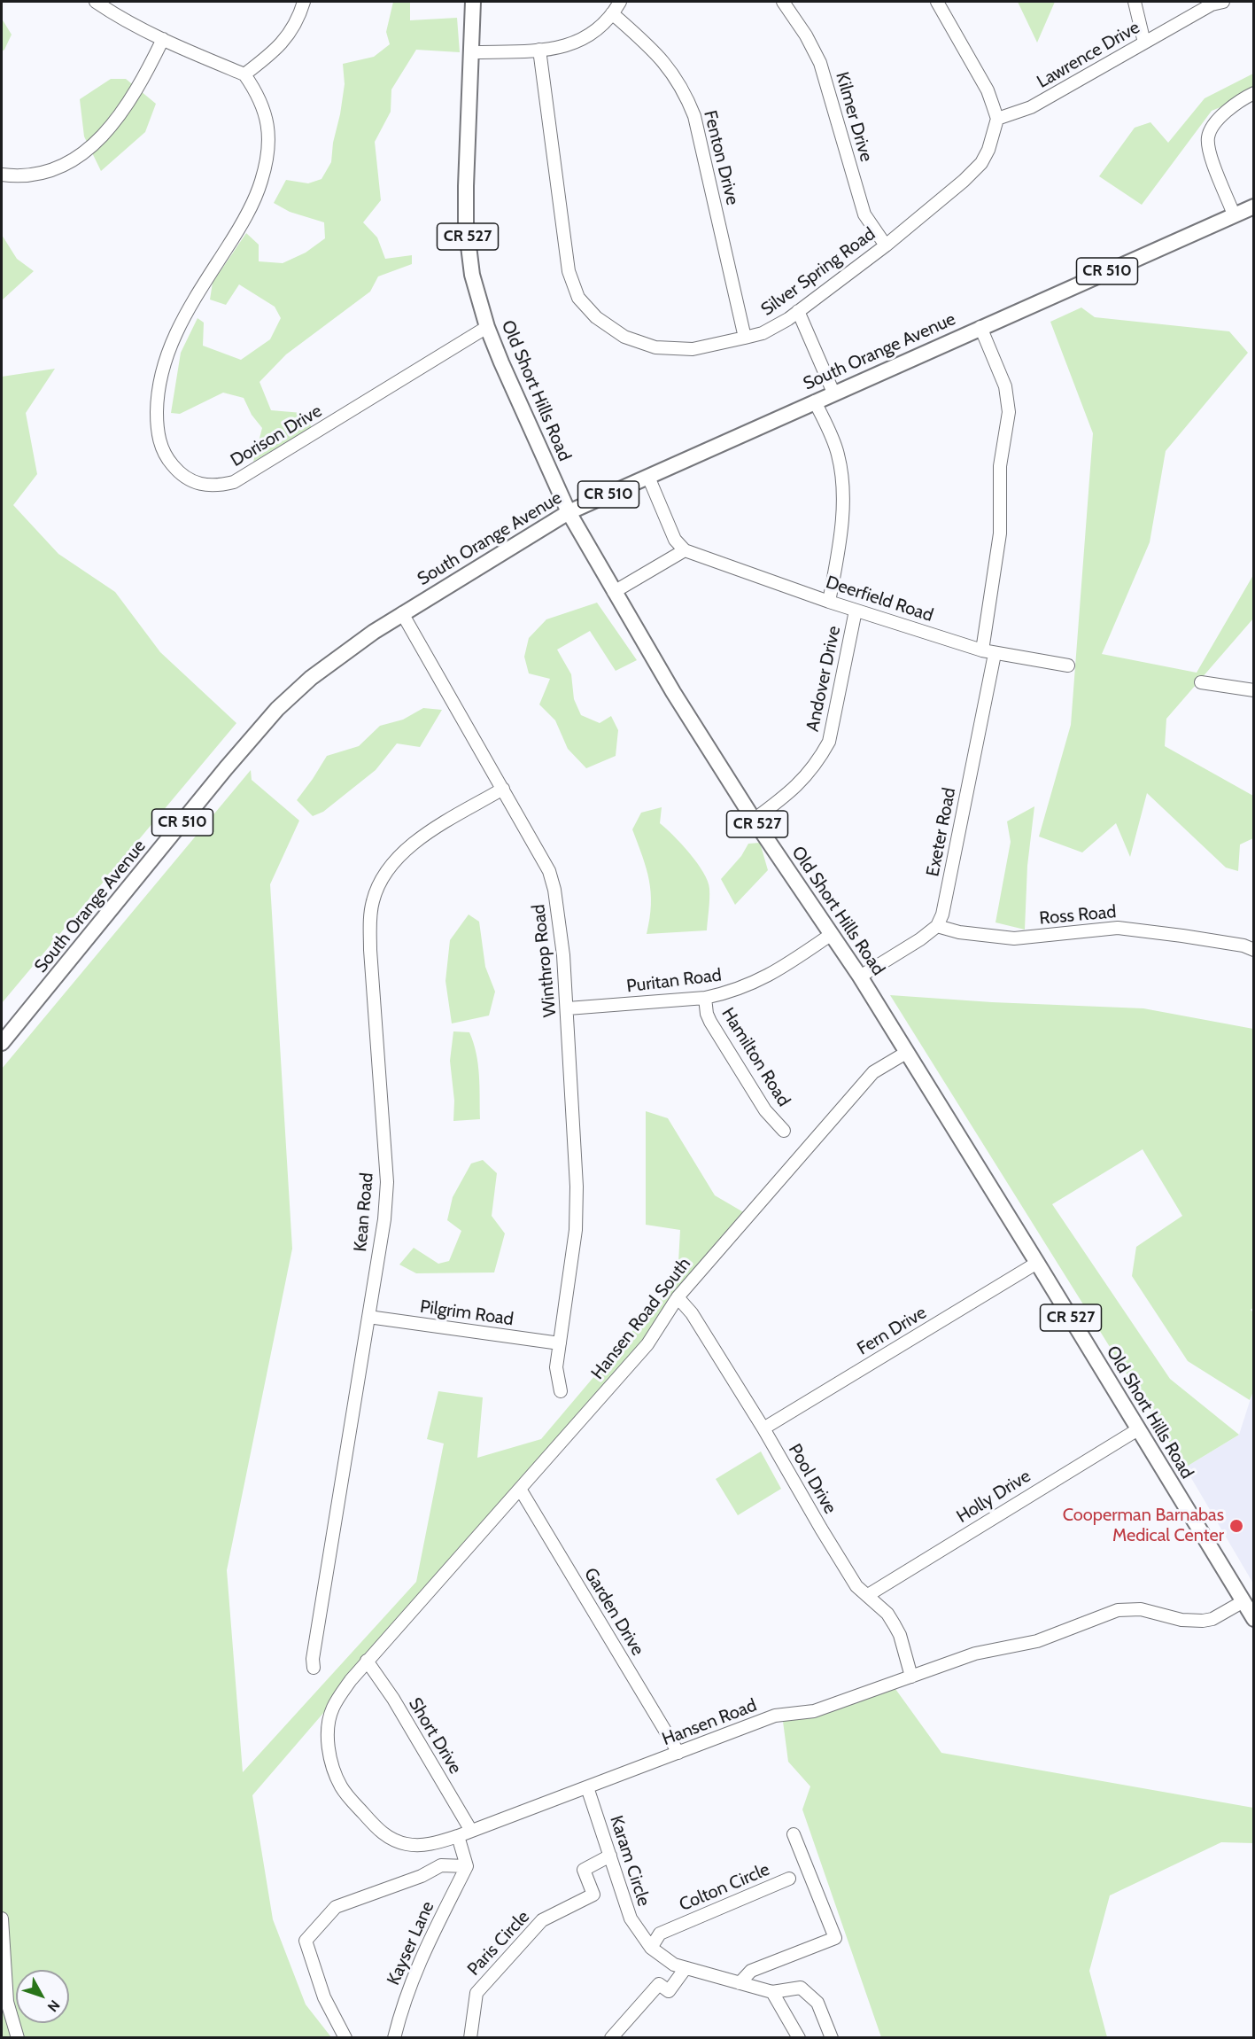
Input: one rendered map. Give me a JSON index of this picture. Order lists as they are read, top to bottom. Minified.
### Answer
{"streets":{"main road":["CR 527","CR 510","South Orange Avenue","Old Short Hills Road"],"street":["Lawrence Drive","Kilmer Drive","Fenton Drive","Silver Spring Road","Dorison Drive","Deerfield Road","Andover Drive","Exeter Road","Ross Road","Winthrop Road","Puritan Road","Hamilton Road","Kean Road","Pilgrim Road","Hansen Road South","Fern Drive","Pool Drive","Holly Drive","Garden Drive","Hansen Road","Short Drive","Karam Circle","Colton Circle","Kayser Lane","Paris Circle"]},"crossings":[["Lawrence Drive","Silver Spring Road"],["Kilmer Drive","Silver Spring Road"],["Fenton Drive","Silver Spring Road"],["South Orange Avenue","Old Short Hills Road"],["South Orange Avenue","Andover Drive"],["South Orange Avenue","Winthrop Road"],["Old Short Hills Road","Dorison Drive"],["Old Short Hills Road","Andover Drive"],["Old Short Hills Road","Puritan Road"],["Old Short Hills Road","Hansen Road South"],["Old Short Hills Road","Fern Drive"],["Old Short Hills Road","Holly Drive"],["Old Short Hills Road","Hansen Road"],["Deerfield Road","Andover Drive"],["Deerfield Road","Exeter Road"],["Exeter Road","Ross Road"],["Winthrop Road","Puritan Road"],["Winthrop Road","Kean Road"],["Winthrop Road","Pilgrim Road"],["Puritan Road","Hamilton Road"],["Kean Road","Pilgrim Road"],["Hansen Road South","Pool Drive"],["Hansen Road South","Garden Drive"],["Hansen Road South","Hansen Road"],["Hansen Road South","Short Drive"],["Fern Drive","Pool Drive"],["Pool Drive","Holly Drive"],["Pool Drive","Hansen Road"],["Garden Drive","Hansen Road"],["Hansen Road","Short Drive"],["Hansen Road","Karam Circle"],["Karam Circle","Colton Circle"],["Karam Circle","Paris Circle"]],"places":["Cooperman Barnabas Medical Center"],"north":"bottom right"}
